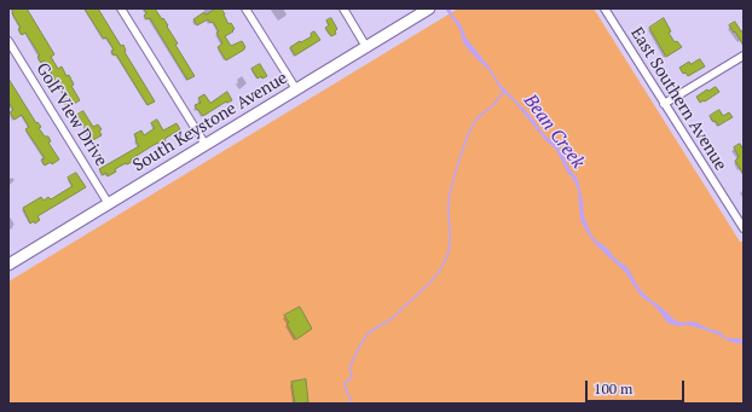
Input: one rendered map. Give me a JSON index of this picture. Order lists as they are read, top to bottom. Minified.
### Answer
{"streets":{"main road":["South Keystone Avenue"],"street":["East Southern Avenue","Golf View Drive"]},"crossings":[["Golf View Drive","South Keystone Avenue"]],"water":["Bean Creek"],"scale_bar":"100 m"}
